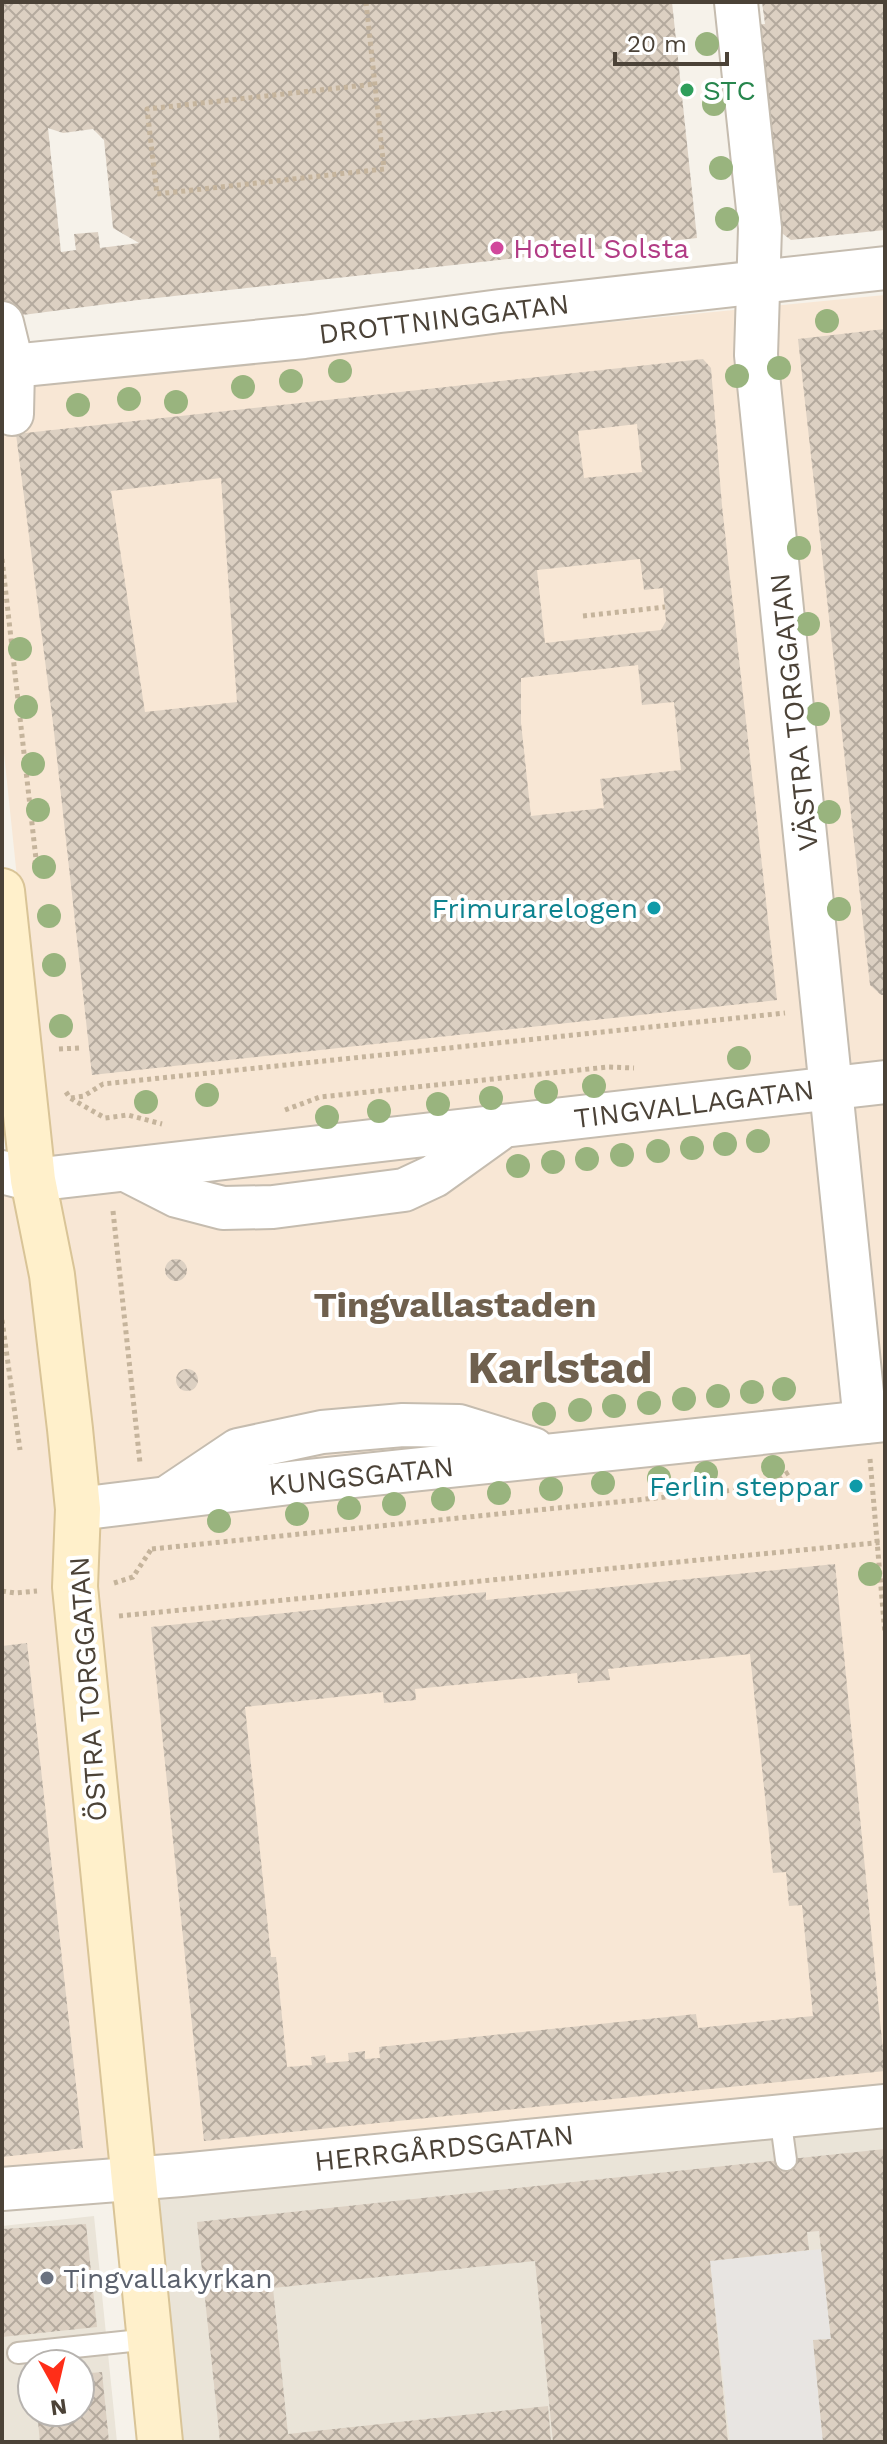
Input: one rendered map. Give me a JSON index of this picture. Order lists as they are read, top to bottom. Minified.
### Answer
{"streets":{"street":["DROTTNINGGATAN","VÄSTRA TORGGATAN","TINGVALLAGATAN","KUNGSGATAN","ÖSTRA TORGGATAN","HERRGÅRDSGATAN"]},"crossings":[["DROTTNINGGATAN","VÄSTRA TORGGATAN"],["VÄSTRA TORGGATAN","TINGVALLAGATAN"],["VÄSTRA TORGGATAN","KUNGSGATAN"],["KUNGSGATAN","ÖSTRA TORGGATAN"],["ÖSTRA TORGGATAN","HERRGÅRDSGATAN"]],"districts":["Tingvallastaden","Karlstad"],"places":["STC","Hotell Solsta","Frimurarelogen","Ferlin steppar","Tingvallakyrkan"],"scale_bar":"20 m","north":"bottom"}
